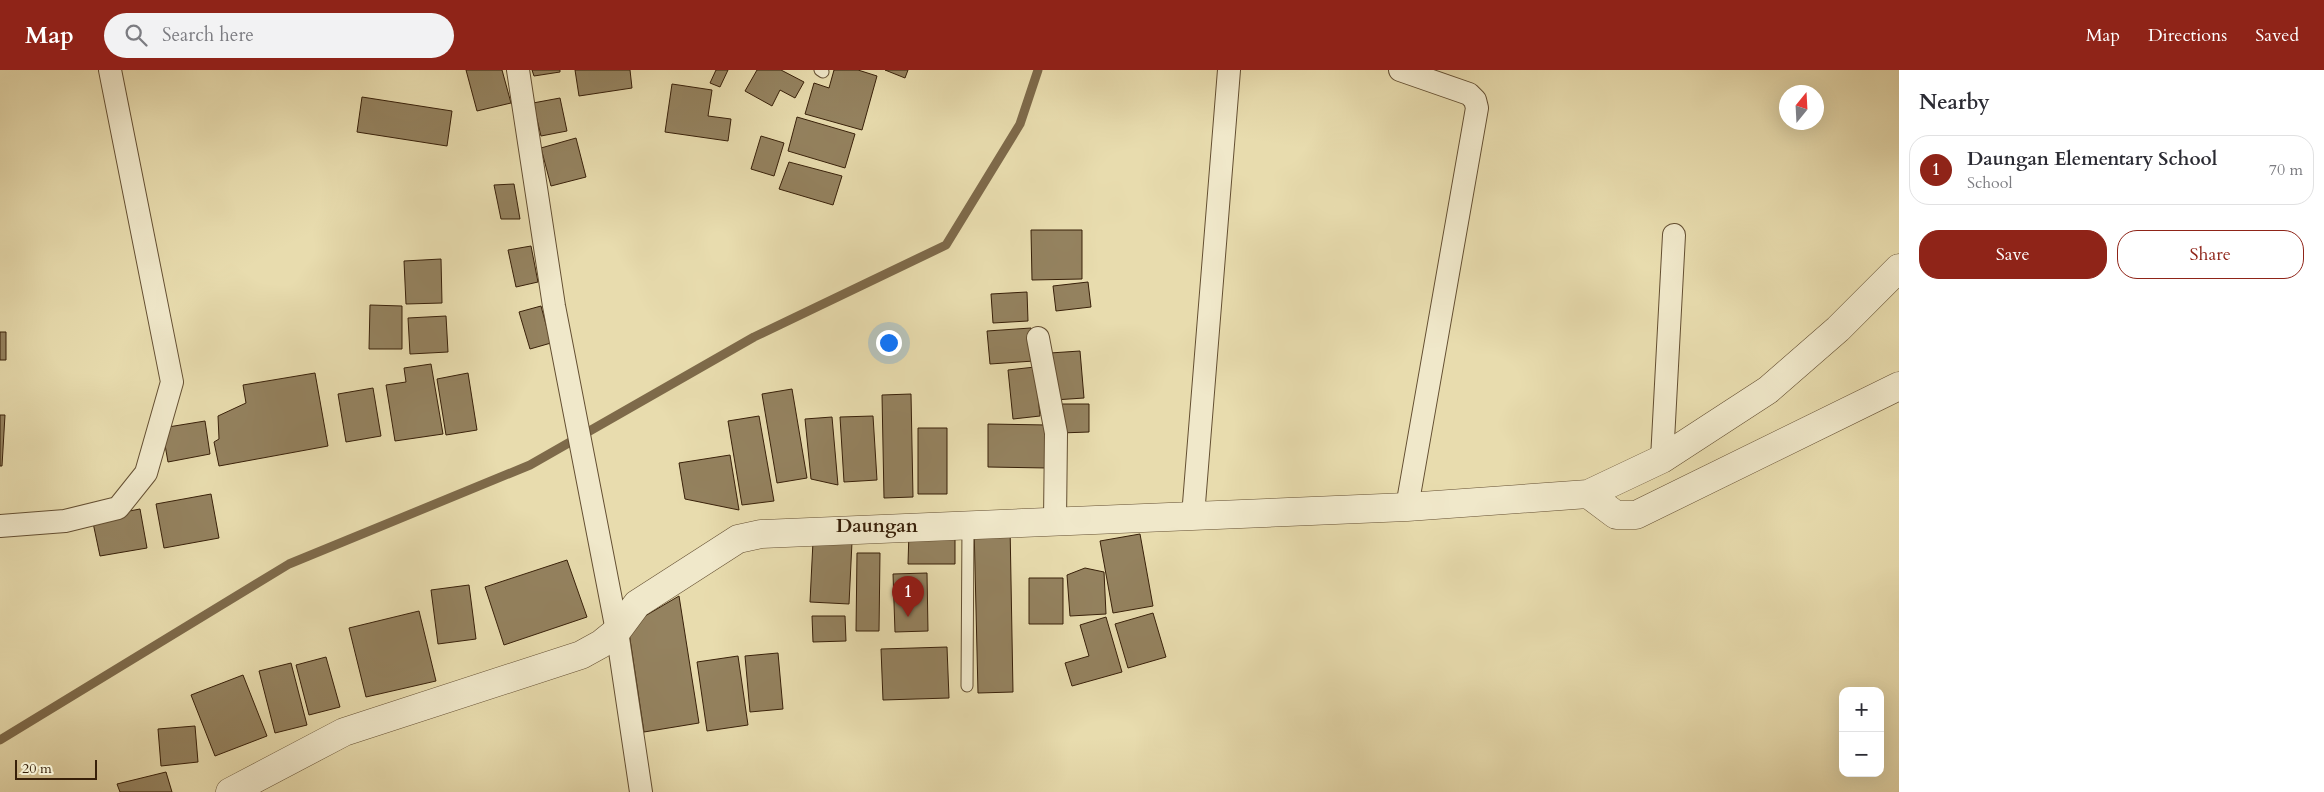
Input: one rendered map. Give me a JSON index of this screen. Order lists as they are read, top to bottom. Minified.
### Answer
{"districts":["Daungan"],"scale_bar":"20 m","north":"top","page":{"header":"Map","search":"Search here","nav":["Map","Directions","Saved"],"heading":"Nearby","list":[{"mark":"1","name":"Daungan Elementary School","note":"School","value":"70 m"}],"buttons":["Save","Share"],"pins":"1","map_buttons":["+","−"],"scale":"20 m"}}
